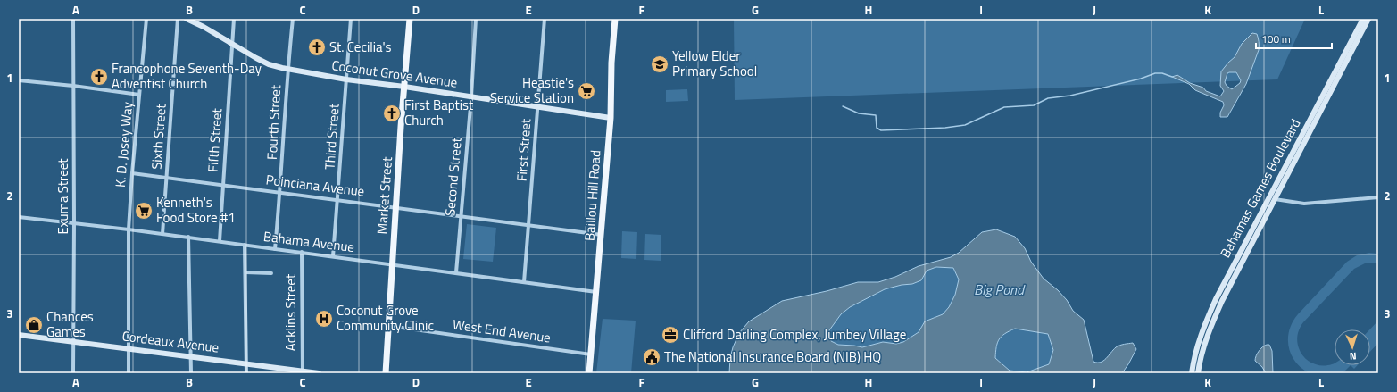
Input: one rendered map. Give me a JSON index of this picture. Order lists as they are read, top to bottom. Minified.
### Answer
{"streets":{"main road":["Coconut Grove Avenue","Bahamas Games Boulevard","Market Street","Baillou Hill Road","Cordeaux Avenue"],"street":["Fourth Street","Sixth Street","Third Street","Fifth Street","K. D. Josey Way","First Street","Second Street","Poinciana Avenue","Exuma Street","Bahama Avenue","Acklins Street","West End Avenue"]},"crossings":[["Coconut Grove Avenue","Fourth Street"],["Coconut Grove Avenue","Third Street"],["Coconut Grove Avenue","Fifth Street"],["Coconut Grove Avenue","First Street"],["Coconut Grove Avenue","Second Street"],["Coconut Grove Avenue","Market Street"],["Coconut Grove Avenue","Baillou Hill Road"],["Fourth Street","Poinciana Avenue"],["Fourth Street","Bahama Avenue"],["Sixth Street","Poinciana Avenue"],["Sixth Street","Bahama Avenue"],["Third Street","Poinciana Avenue"],["Third Street","Bahama Avenue"],["Fifth Street","Poinciana Avenue"],["Fifth Street","Bahama Avenue"],["K. D. Josey Way","Poinciana Avenue"],["K. D. Josey Way","Bahama Avenue"],["K. D. Josey Way","Cordeaux Avenue"],["First Street","Poinciana Avenue"],["First Street","Bahama Avenue"],["Second Street","Poinciana Avenue"],["Second Street","Bahama Avenue"],["Poinciana Avenue","Market Street"],["Poinciana Avenue","Baillou Hill Road"],["Market Street","Bahama Avenue"],["Market Street","West End Avenue"],["Baillou Hill Road","Bahama Avenue"],["Baillou Hill Road","West End Avenue"],["Exuma Street","Bahama Avenue"],["Exuma Street","Cordeaux Avenue"],["Bahama Avenue","Acklins Street"],["Acklins Street","Cordeaux Avenue"]],"water":["Big Pond"],"places":{"church":["St. Cecilia's","Francophone Seventh-Day Adventist Church","First Baptist Church"],"school or university":["Yellow Elder Primary School"],"supermarket":["Heastie's Service Station","Kenneth's Food Store #1"],"hospital":["Coconut Grove Community Clinic"],"shop":["Chances Games"],"office":["Clifford Darling Complex, Jumbey Village"],"public building":["The National Insurance Board (NIB) HQ"]},"scale_bar":"100 m","north":"bottom","grid":{"columns":["A","B","C","D","E","F","G","H","I","J","K","L"],"rows":["1","2","3"]}}
